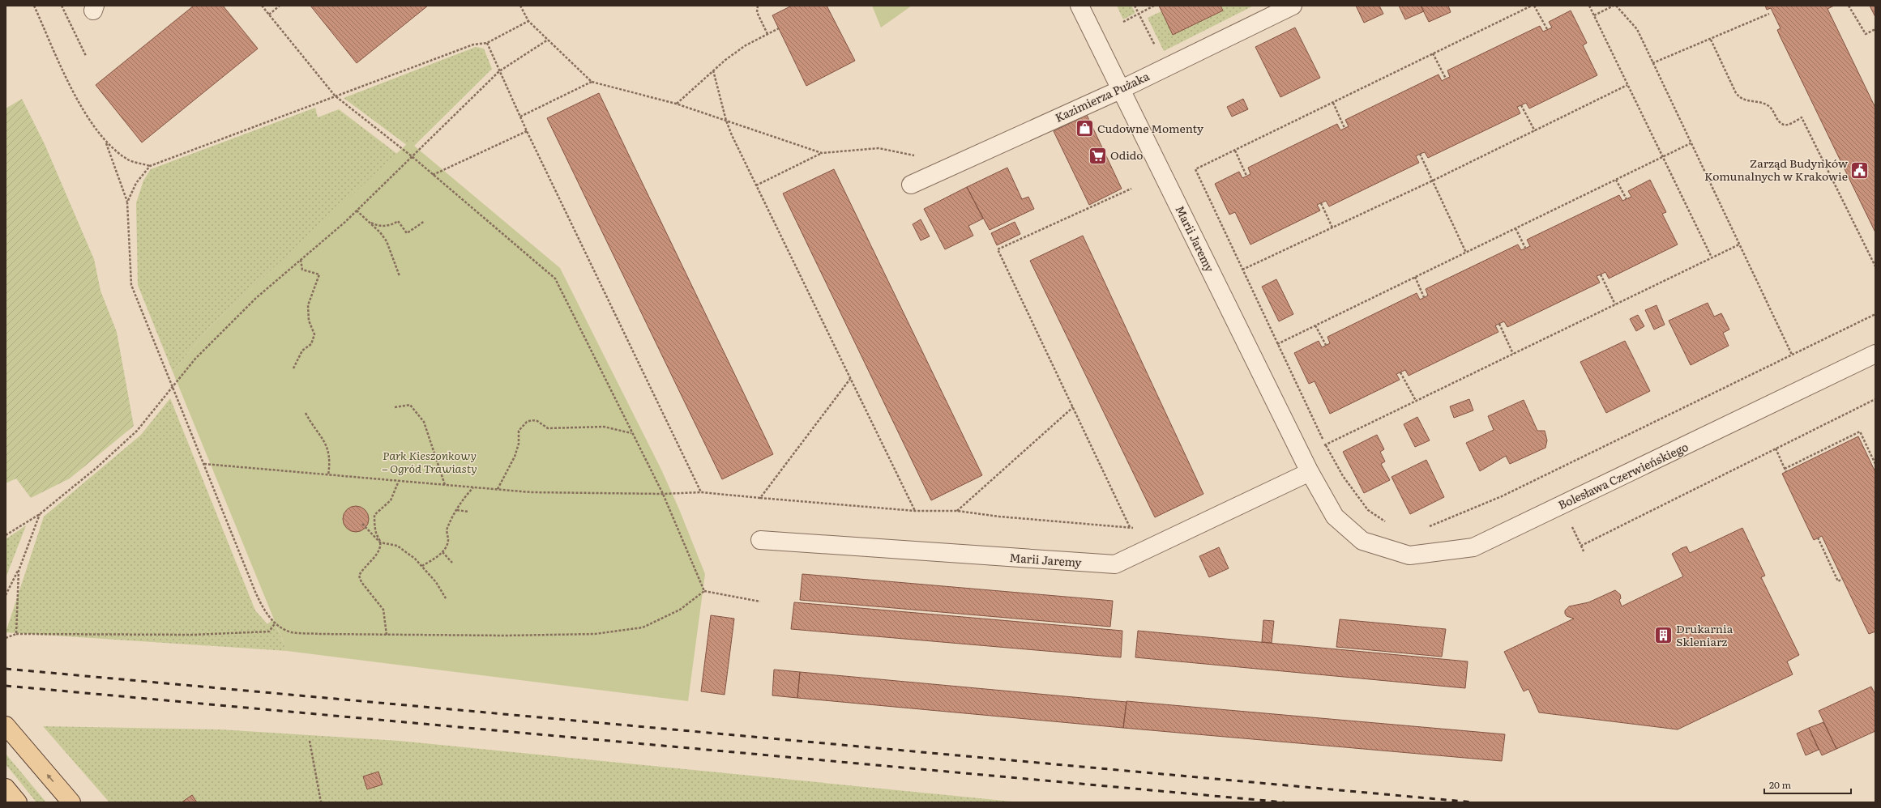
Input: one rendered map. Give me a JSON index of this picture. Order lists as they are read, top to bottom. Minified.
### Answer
{"streets":{"street":["Kazimierza Pużaka","Marii Jaremy","Bolesława Czerwieńskiego"]},"crossings":[["Kazimierza Pużaka","Marii Jaremy"],["Marii Jaremy","Bolesława Czerwieńskiego"]],"parks":["Park Kieszonkowy – Ogród Trawiasty"],"places":{"shop":["Cudowne Momenty"],"supermarket":["Odido"],"public building":["Zarząd Budynków Komunalnych w Krakowie"],"building":["Drukarnia Skleniarz"]},"scale_bar":"20 m"}
